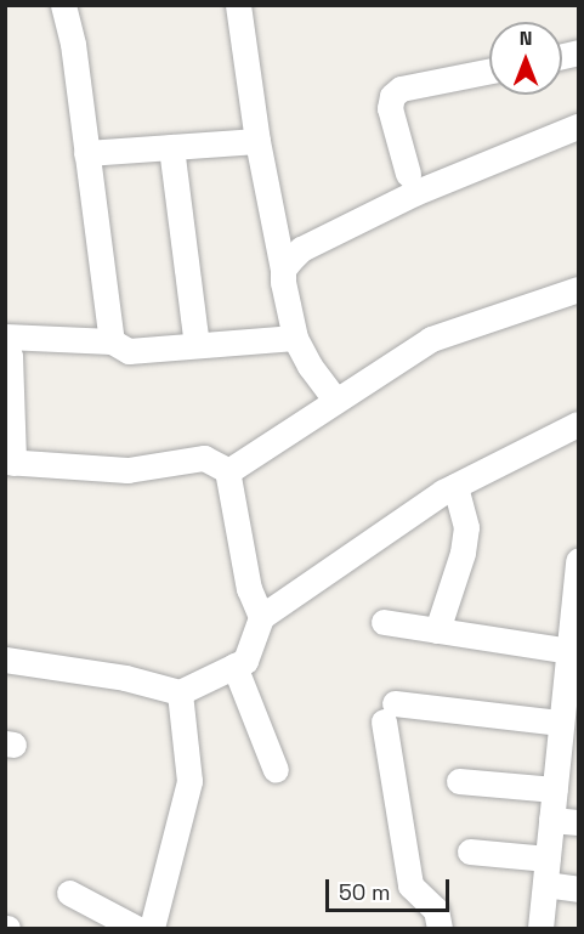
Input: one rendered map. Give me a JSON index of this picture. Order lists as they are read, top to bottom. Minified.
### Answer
{"scale_bar":"50 m","north":"top"}
